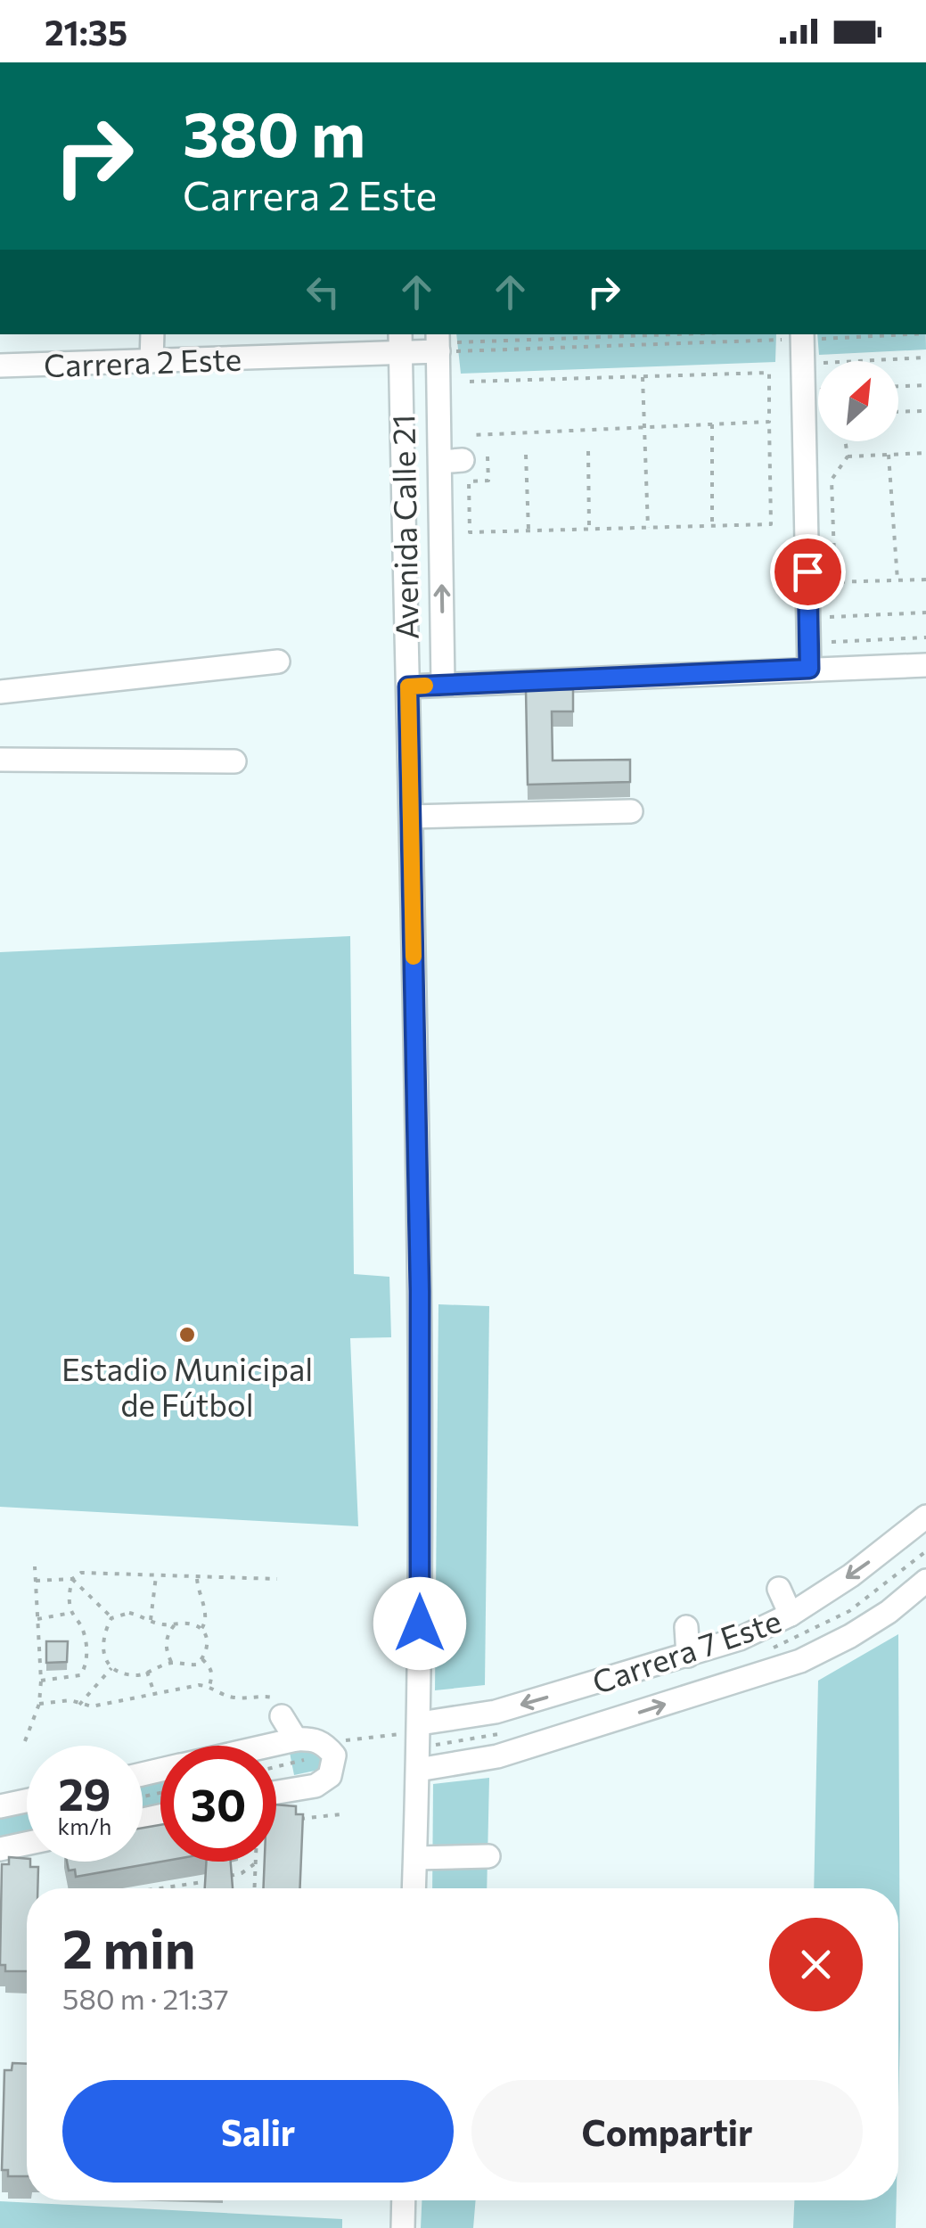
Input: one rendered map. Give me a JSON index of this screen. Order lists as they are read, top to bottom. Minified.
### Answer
{"streets":{"street":["Carrera 2 Este","Avenida Calle 21","Carrera 7 Este"]},"crossings":[["Carrera 2 Este","Avenida Calle 21"],["Avenida Calle 21","Carrera 7 Este"]],"places":["Estadio Municipal de Fútbol"],"north":"top right","page":{"status":"21:35","turn":["380 m","Carrera 2 Este"],"speed":"29 km/h","limit":"30","heading":["2 min","580 m · 21:37"],"buttons":["Salir","Compartir"]}}
